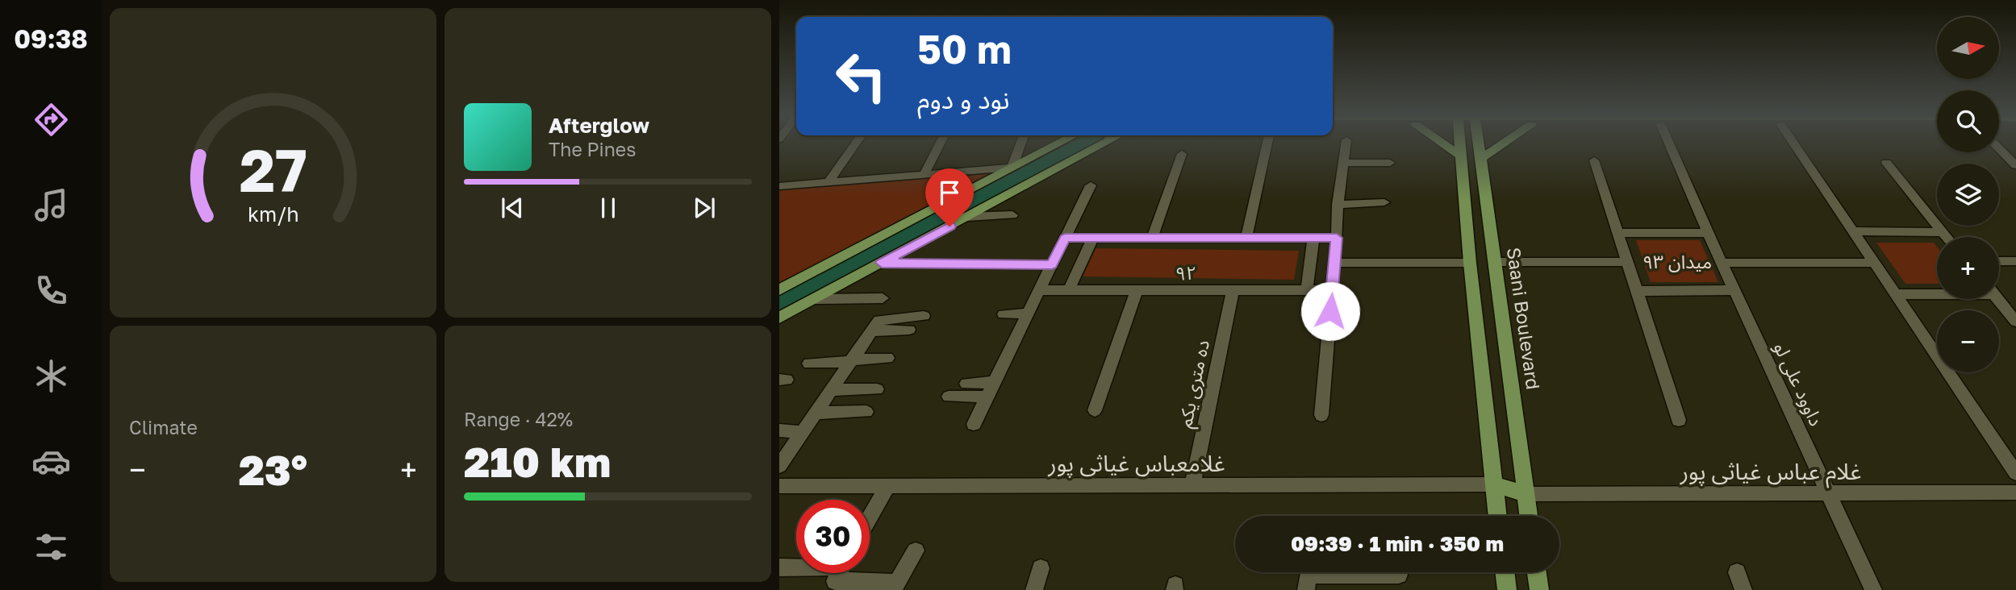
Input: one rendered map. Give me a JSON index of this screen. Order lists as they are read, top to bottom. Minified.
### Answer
{"streets":{"main road":["Saani Boulevard"],"street":["۹۲","ده متری یکم","داوود علی لو","غلامعباس غیاثی پور","غلام عباس غیاثی ‌پور"]},"crossings":[["۹۲","ده متری یکم"],["Saani Boulevard","غلام عباس غیاثی ‌پور"],["ده متری یکم","غلامعباس غیاثی پور"],["داوود علی لو","غلام عباس غیاثی ‌پور"]],"parks":["میدان ۹۳"],"north":"right","page":{"tabs":"09:38","map_buttons":["+","−"],"turn":["50 m","نود و دوم"],"song":["Afterglow","The Pines"],"tile":["Climate",["Range · 42%","210 km"]],"heat":["−","23°","+"],"limit":"30","trip":"09:39 · 1 min · 350 m","gauge":["27","km/h"]}}
